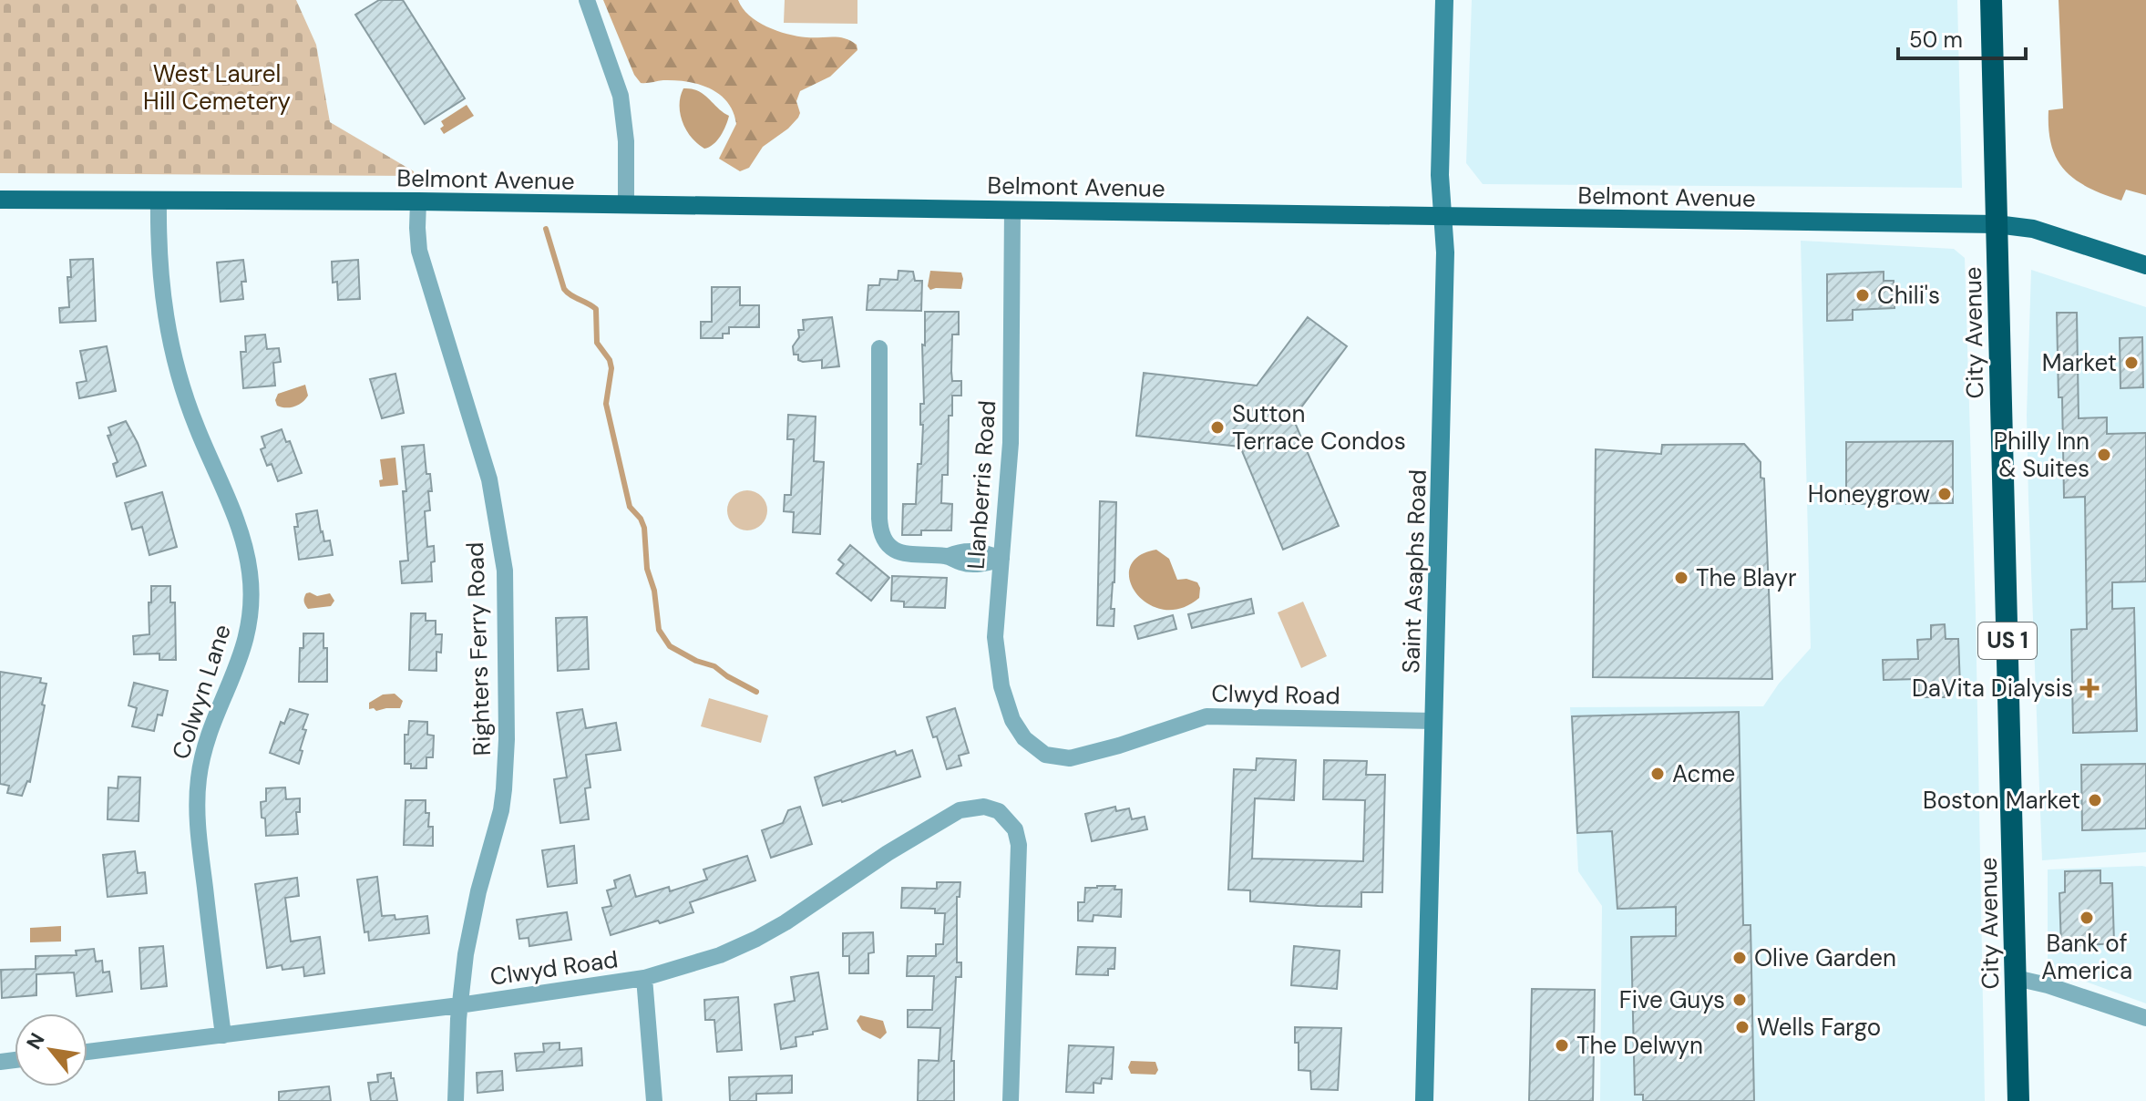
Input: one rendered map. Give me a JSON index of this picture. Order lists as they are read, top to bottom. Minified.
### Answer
{"streets":{"highway":["City Avenue","US 1"],"main road":["Belmont Avenue"],"street":["Llanberris Road","Saint Asaphs Road","Righters Ferry Road","Colwyn Lane","Clwyd Road"]},"crossings":[["Belmont Avenue","City Avenue"],["Belmont Avenue","Llanberris Road"],["Belmont Avenue","Saint Asaphs Road"],["Belmont Avenue","Righters Ferry Road"],["Belmont Avenue","Colwyn Lane"],["Llanberris Road","Clwyd Road"],["Saint Asaphs Road","Clwyd Road"],["Righters Ferry Road","Clwyd Road"],["Colwyn Lane","Clwyd Road"]],"parks":["West Laurel Hill Cemetery"],"places":{"other":["Chili's","Market","Sutton Terrace Condos","Philly Inn & Suites","Honeygrow","The Blayr","Acme","Boston Market","Bank of America","Olive Garden","Five Guys","Wells Fargo","The Delwyn"],"health":["DaVita Dialysis"]},"scale_bar":"50 m","north":"top left"}
